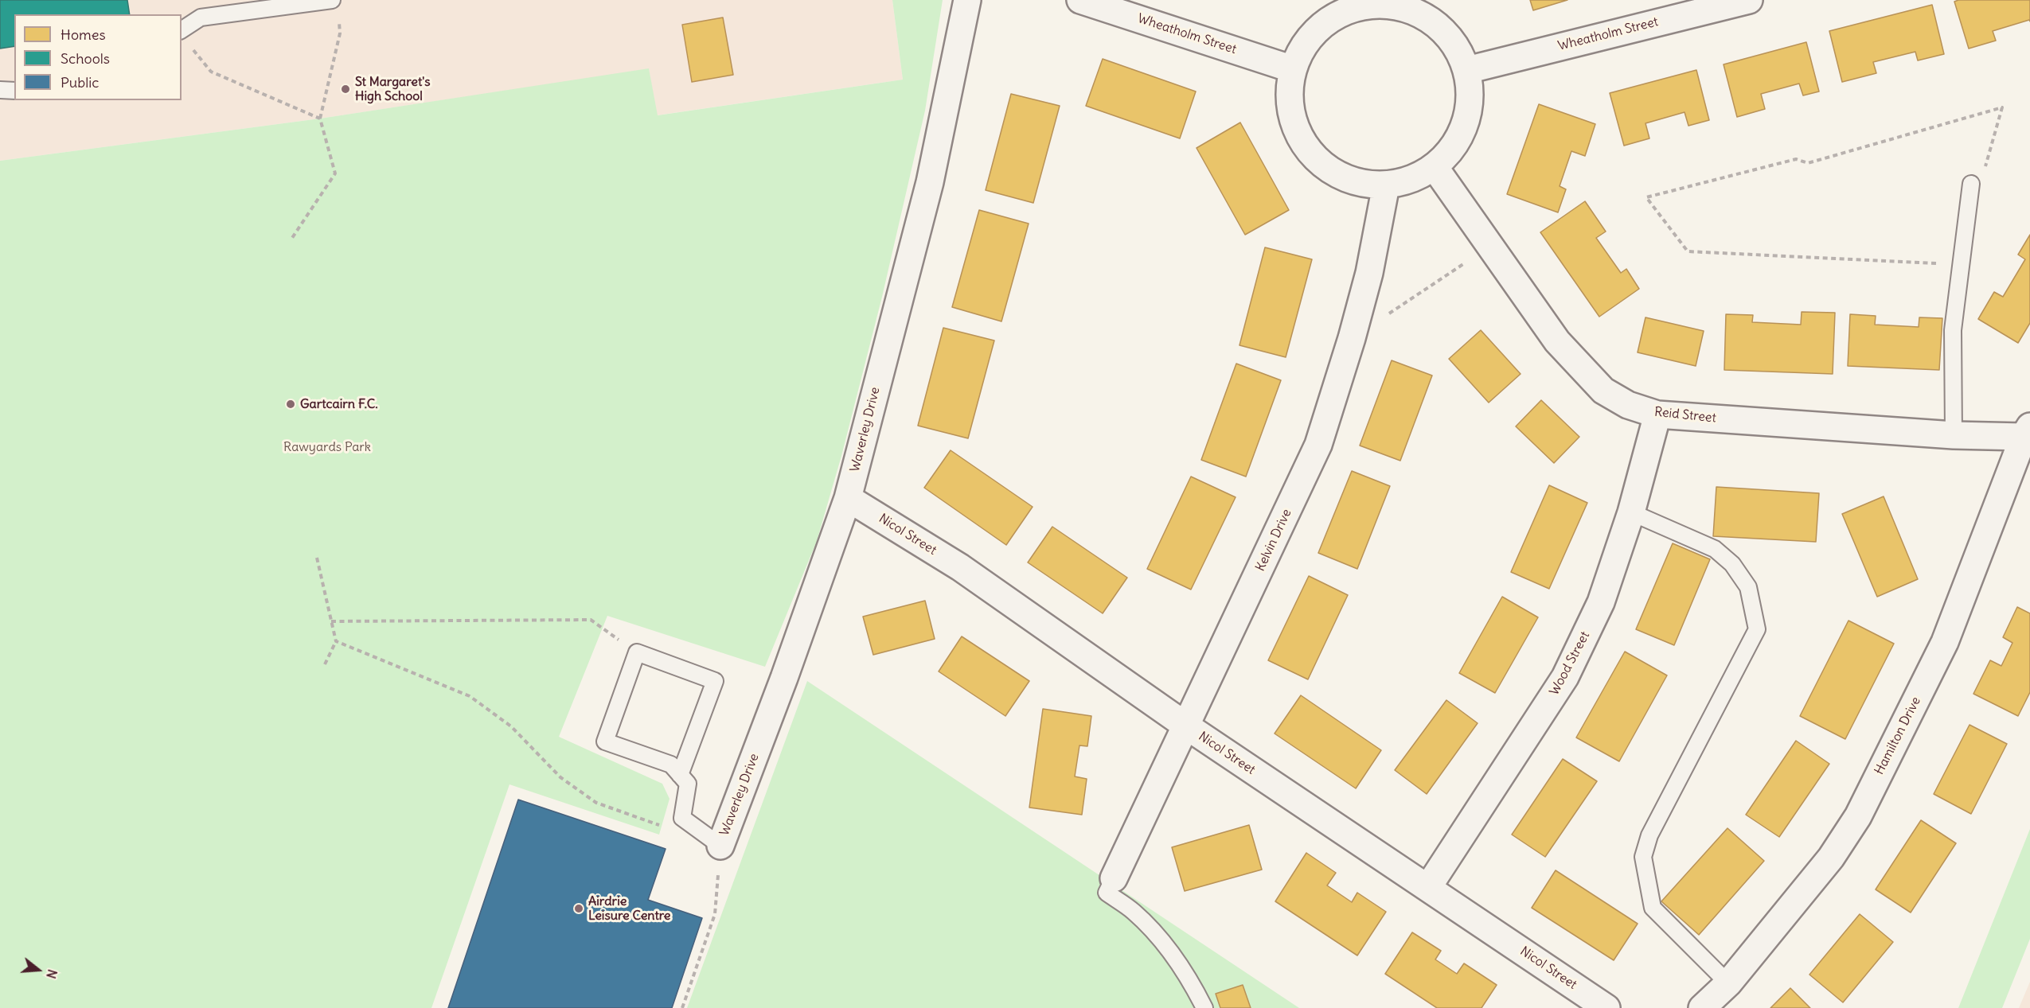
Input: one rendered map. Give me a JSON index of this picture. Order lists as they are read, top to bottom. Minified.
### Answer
{"streets":{"street":["Wheatholm Street","Reid Street","Waverley Drive","Nicol Street","Kelvin Drive","Wood Street","Hamilton Drive"]},"crossings":[["Reid Street","Wood Street"],["Reid Street","Hamilton Drive"],["Waverley Drive","Nicol Street"],["Nicol Street","Kelvin Drive"],["Nicol Street","Wood Street"]],"parks":["Rawyards Park"],"places":["St Margaret's High School","Gartcairn F.C.","Airdrie Leisure Centre"],"legend":["Homes","Schools","Public"],"north":"right"}
